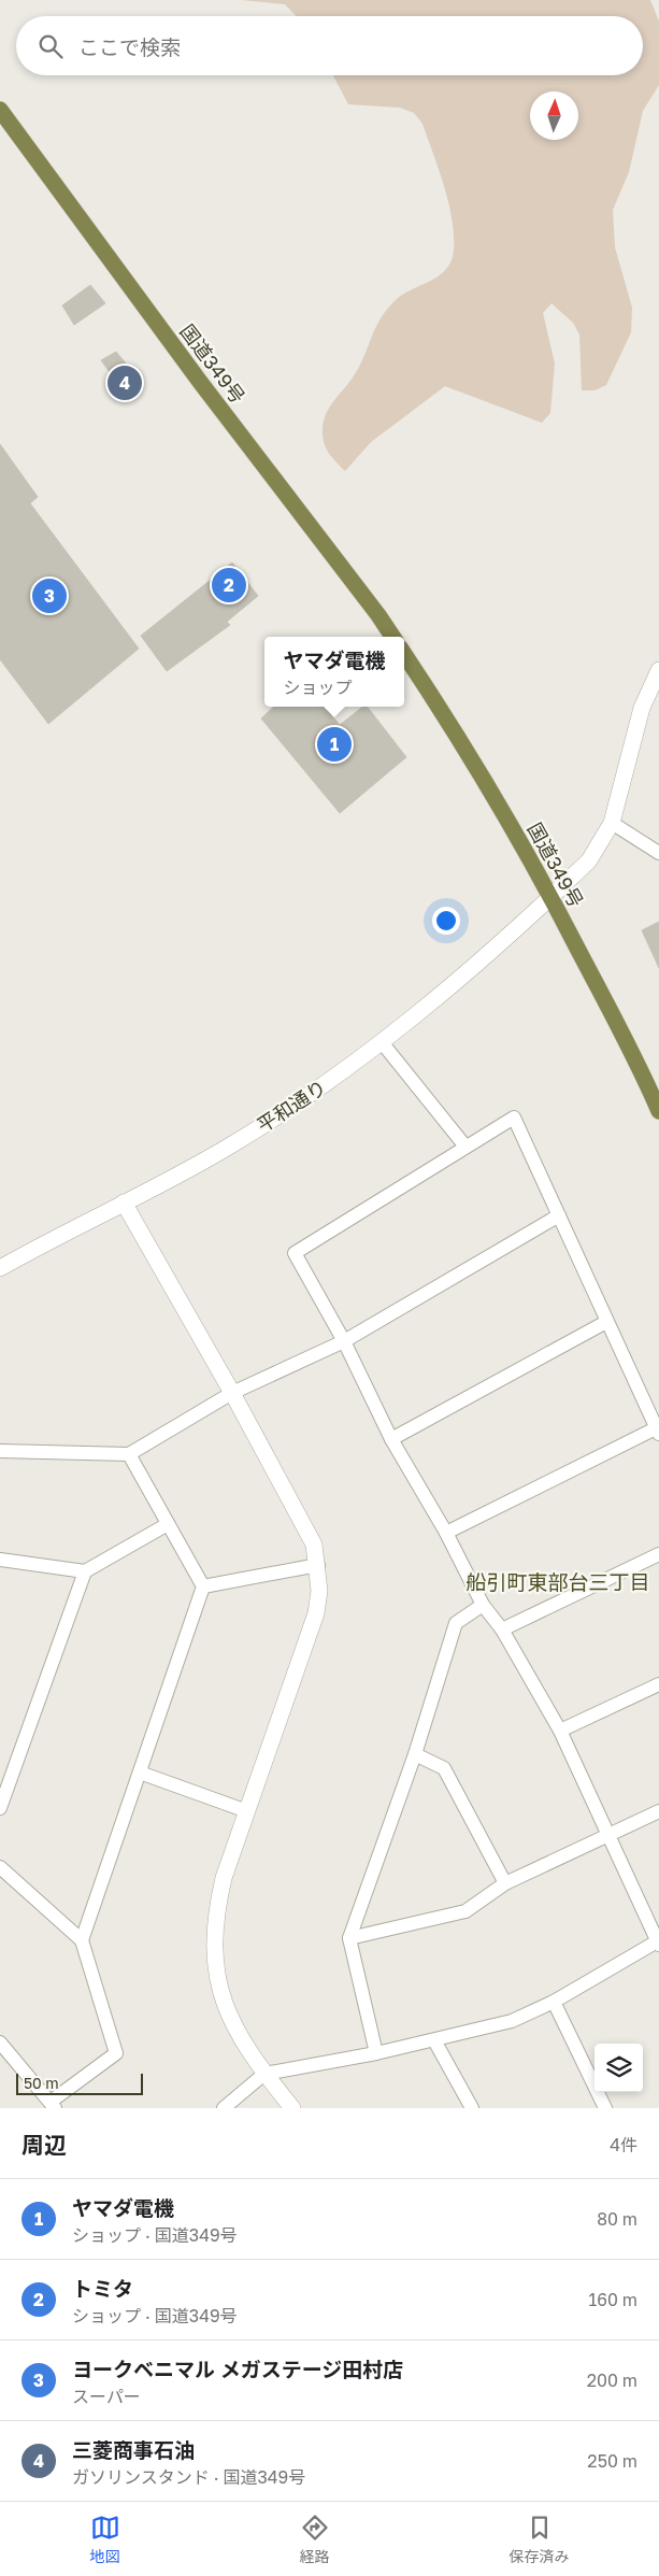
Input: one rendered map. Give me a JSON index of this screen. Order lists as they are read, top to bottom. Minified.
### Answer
{"streets":{"highway":["国道349号"],"street":["平和通り"]},"crossings":[["国道349号","平和通り"]],"districts":["船引町東部台三丁目"],"scale_bar":"50 m","north":"top","page":{"search":"ここで検索","pins":["4","2","3","1"],"popup":["ヤマダ電機","ショップ"],"scale":"50 m","heading":["周辺","4件"],"list":[{"mark":"1","name":"ヤマダ電機","note":"ショップ · 国道349号","value":"80 m"},{"mark":"2","name":"トミタ","note":"ショップ · 国道349号","value":"160 m"},{"mark":"3","name":"ヨークベニマル メガステージ田村店","note":"スーパー","value":"200 m"},{"mark":"4","name":"三菱商事石油","note":"ガソリンスタンド · 国道349号","value":"250 m"}],"nav":["地図","経路","保存済み"]}}
